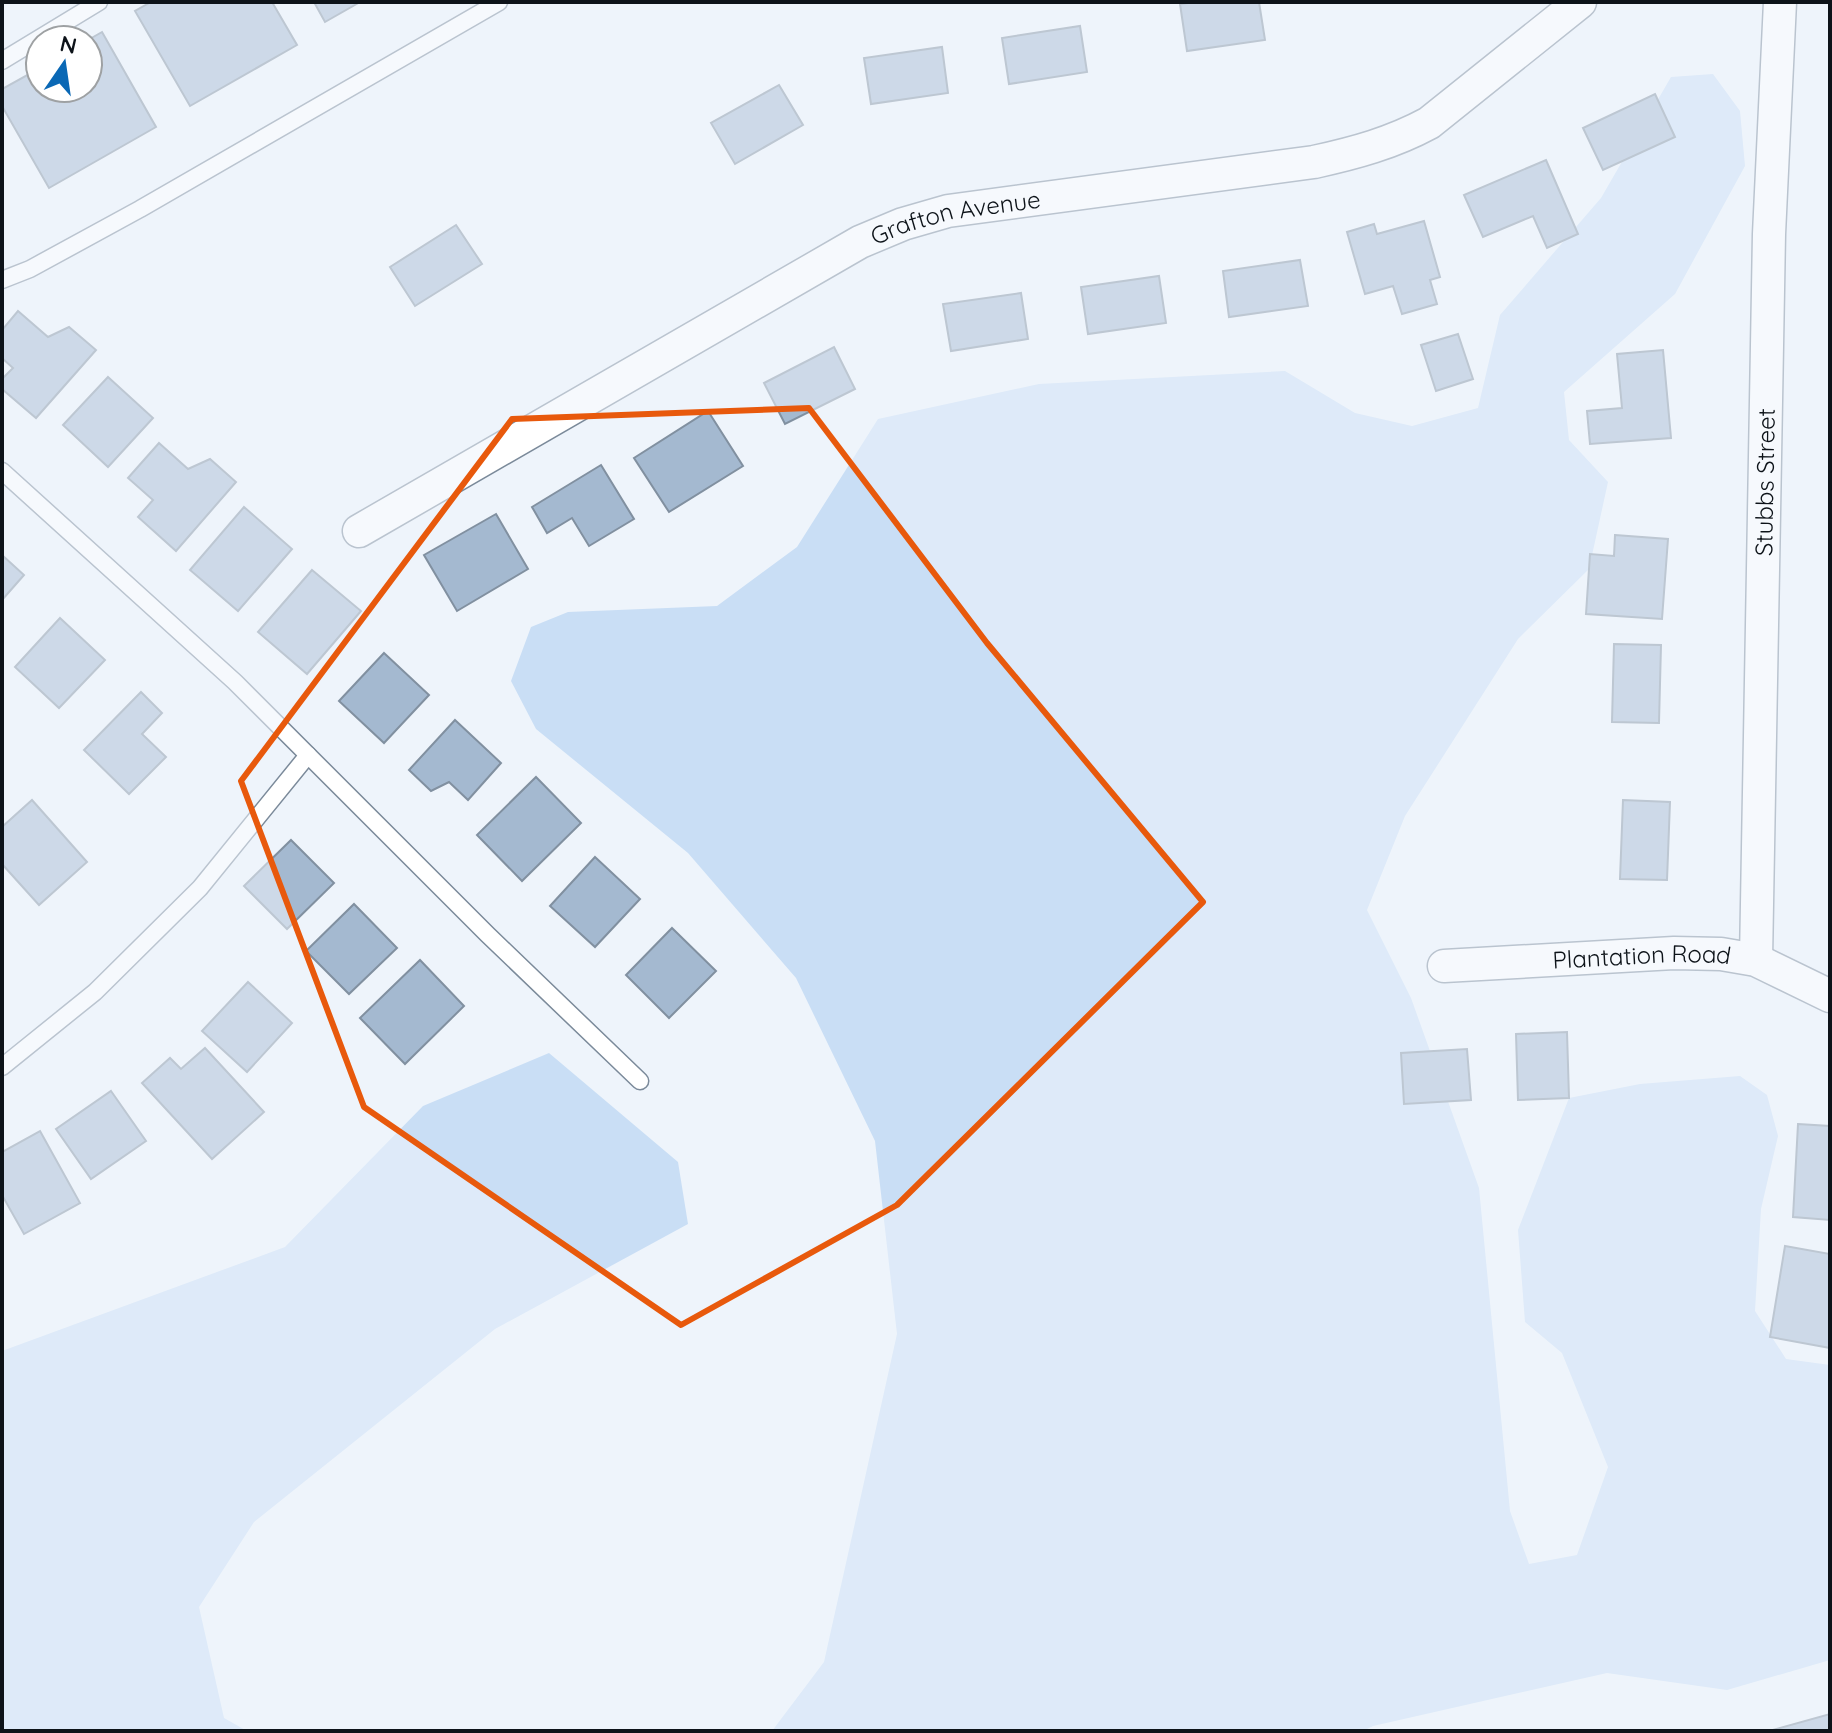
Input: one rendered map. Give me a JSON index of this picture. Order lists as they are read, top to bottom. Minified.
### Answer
{"streets":{"street":["Grafton Avenue","Stubbs Street","Plantation Road"]},"crossings":[["Stubbs Street","Plantation Road"]],"north":"top"}
